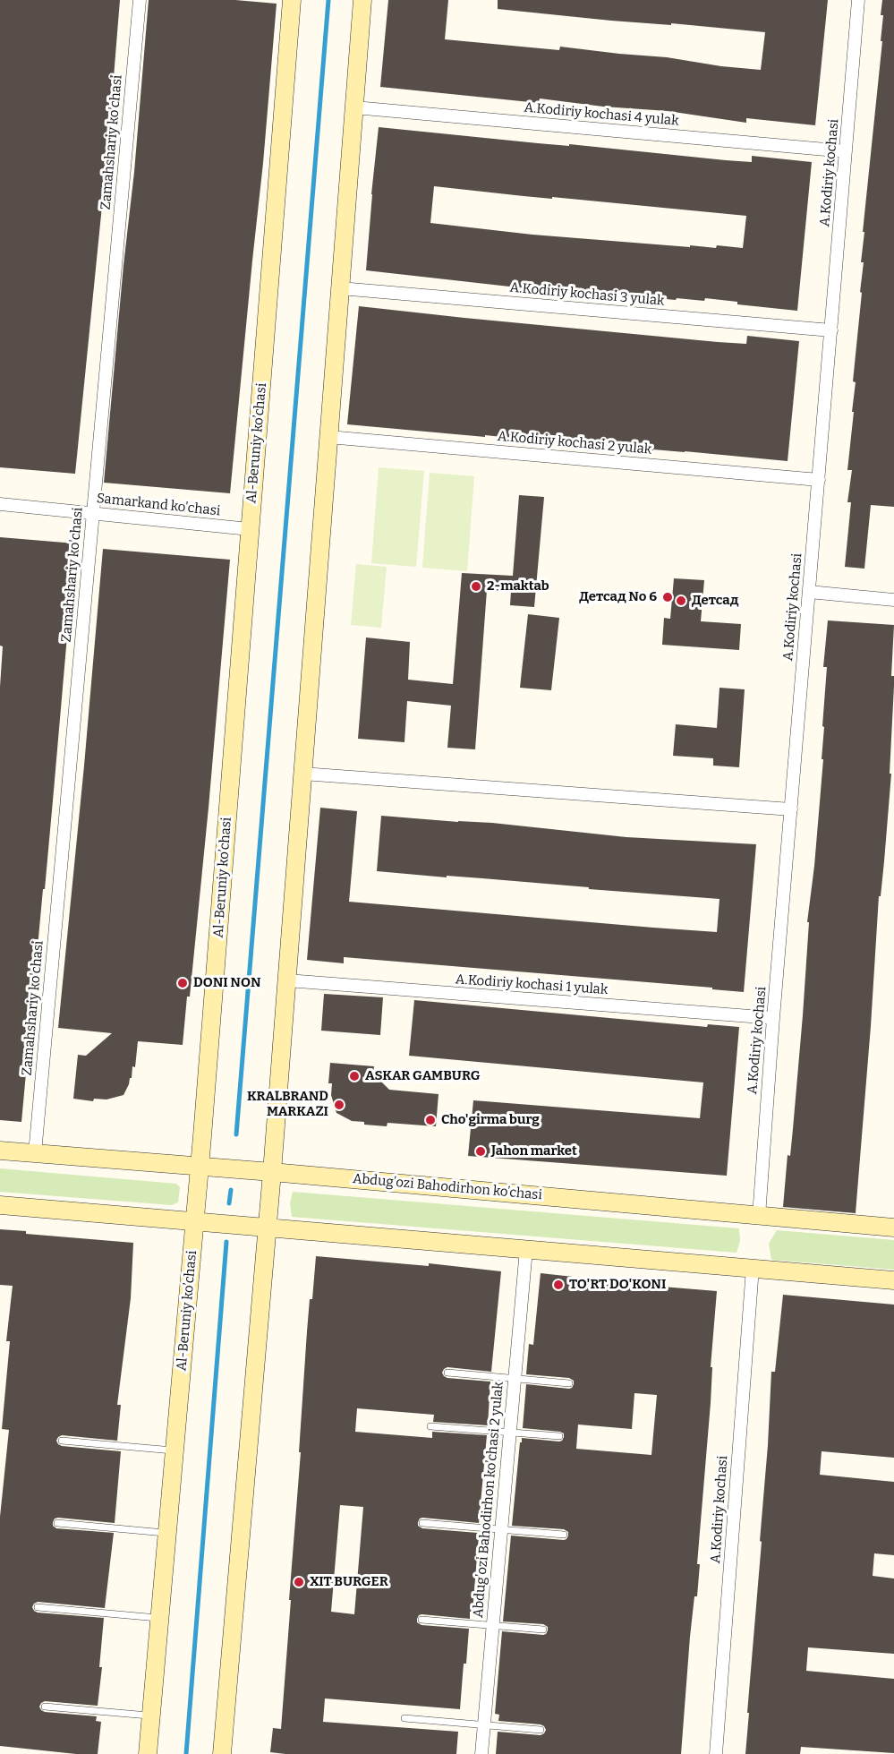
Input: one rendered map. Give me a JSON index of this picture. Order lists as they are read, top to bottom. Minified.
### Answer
{"streets":{"main road":["Al-Beruniy ko’chasi","Abdug’ozi Bahodirhon ko’chasi"],"street":["A.Kodiriy kochasi 4 yulak","Zamahshariy ko'chasi","A.Kodiriy kochasi","A.Kodiriy kochasi 3 yulak","A.Kodiriy kochasi 2 yulak","Samarkand ko'chasi","A.Kodiriy kochasi 1 yulak","Abdug’ozi Bahodirhon ko’chasi 2 yulak"]},"crossings":[["A.Kodiriy kochasi 4 yulak","A.Kodiriy kochasi"],["Zamahshariy ko'chasi","Samarkand ko'chasi"],["Zamahshariy ko'chasi","Abdug’ozi Bahodirhon ko’chasi"],["A.Kodiriy kochasi","A.Kodiriy kochasi 3 yulak"],["A.Kodiriy kochasi","A.Kodiriy kochasi 2 yulak"],["A.Kodiriy kochasi","A.Kodiriy kochasi 1 yulak"],["A.Kodiriy kochasi","Abdug’ozi Bahodirhon ko’chasi"],["Al-Beruniy ko’chasi","Samarkand ko'chasi"],["Al-Beruniy ko’chasi","Abdug’ozi Bahodirhon ko’chasi"]],"places":["2-maktab","Детсад No 6","Детсад","DONI NON","ASKAR GAMBURG","KRALBRAND MARKAZI","Cho'girma burg","Jahon market","TO'RT DO'KONI","XIT BURGER"]}
